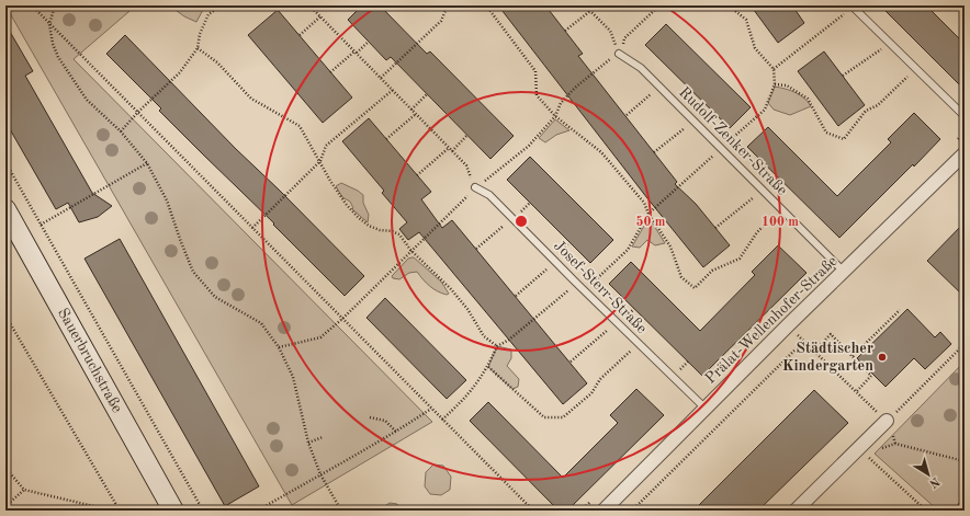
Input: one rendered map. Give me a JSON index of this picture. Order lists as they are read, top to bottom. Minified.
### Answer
{"streets":{"street":["Prälat-Wellenhofer-Straße","Sauerbruchstraße"],"lane":["Rudolf-Zenker-Straße","Josef-Sterr-Straße"]},"crossings":[["Rudolf-Zenker-Straße","Prälat-Wellenhofer-Straße"],["Josef-Sterr-Straße","Prälat-Wellenhofer-Straße"]],"places":["Städtischer Kindergarten"],"north":"bottom right","rings":["50 m","100 m"]}
